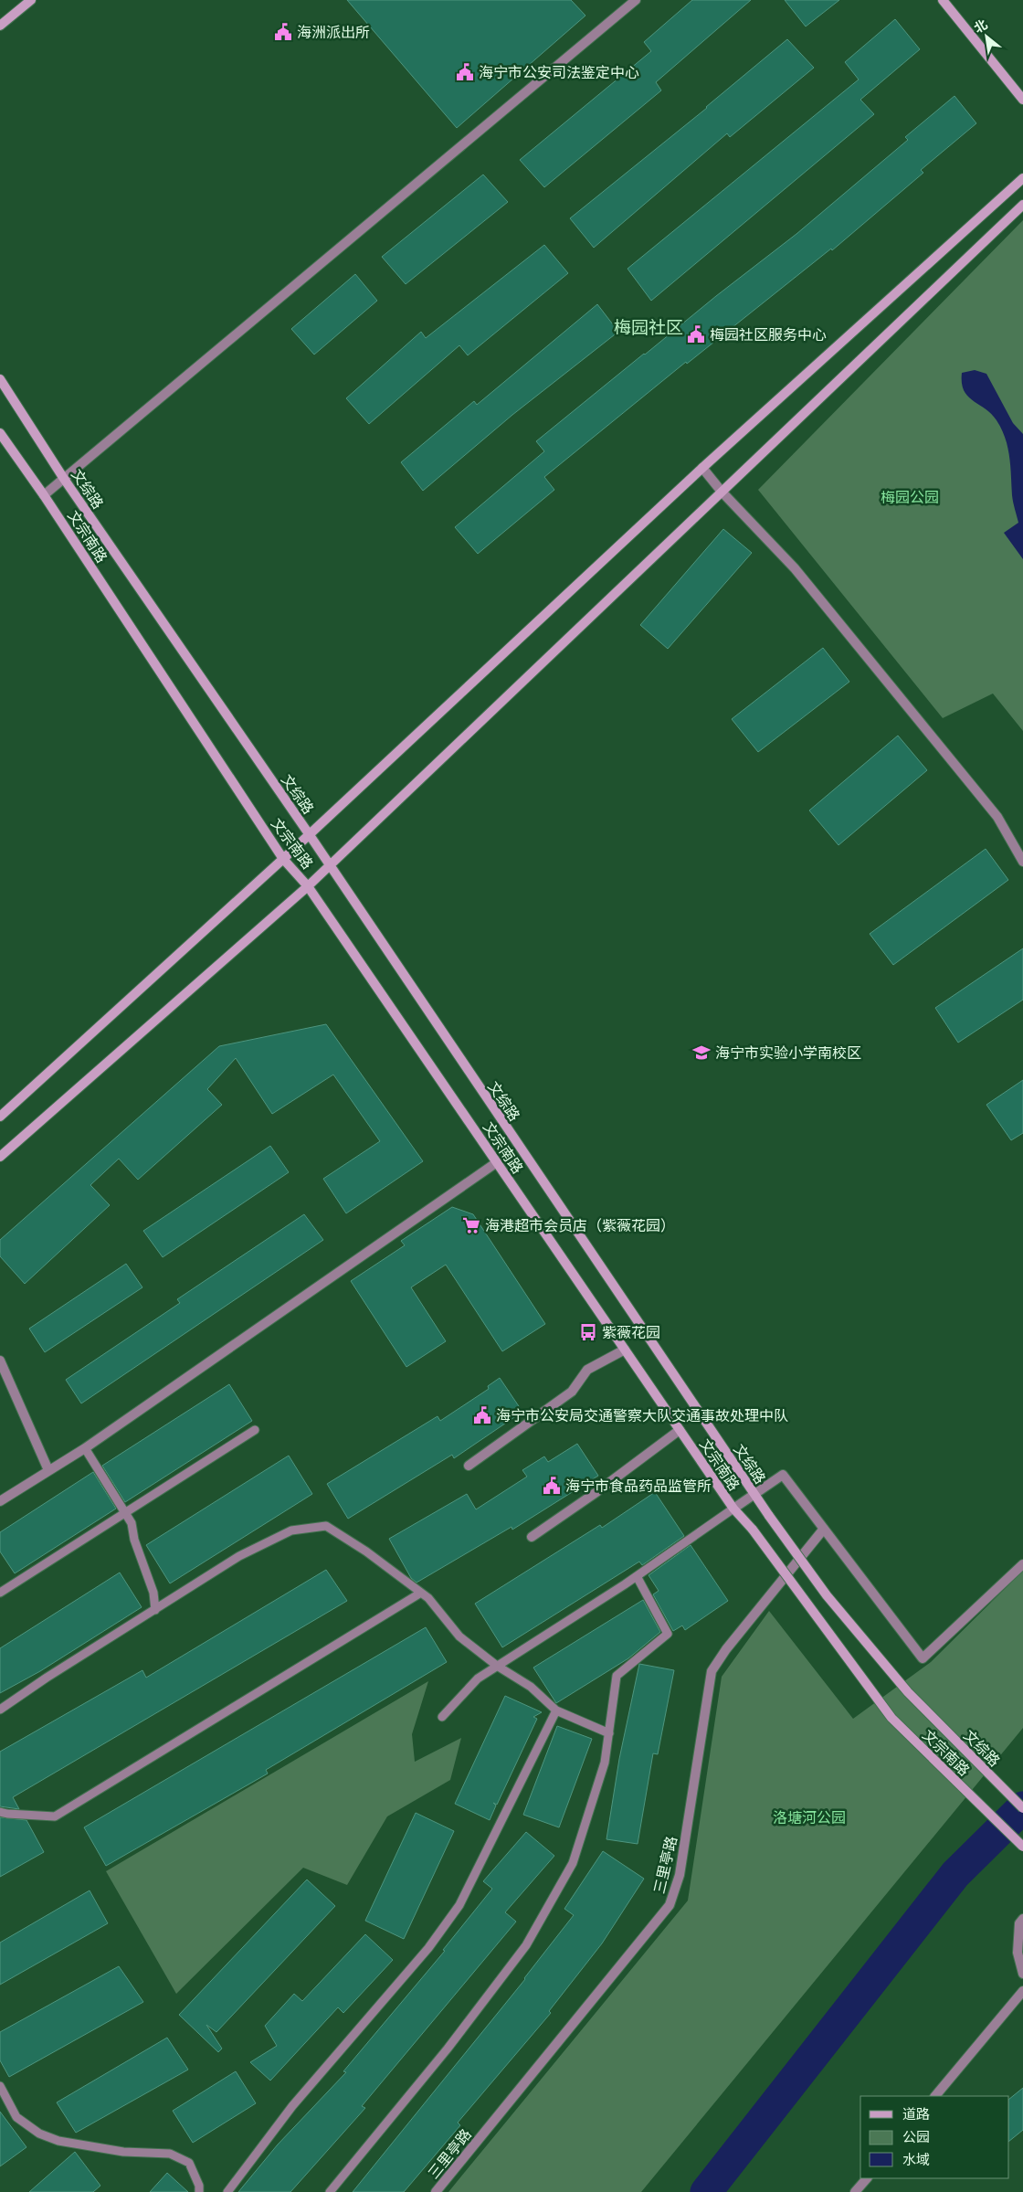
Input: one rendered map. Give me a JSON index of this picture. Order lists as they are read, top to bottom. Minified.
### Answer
{"streets":{"main road":["文综路","文宗南路"],"street":["三里亭路"]},"districts":["梅园社区"],"parks":["梅园公园","洛塘河公园"],"places":{"public building":["海洲派出所","海宁市公安司法鉴定中心","梅园社区服务中心","海宁市公安局交通警察大队交通事故处理中队","海宁市食品药品监管所"],"school or university":["海宁市实验小学南校区"],"supermarket":["海港超市会员店（紫薇花园）"],"bus stop":["紫薇花园"]},"legend":["道路","公园","水域"],"north":"top left"}
